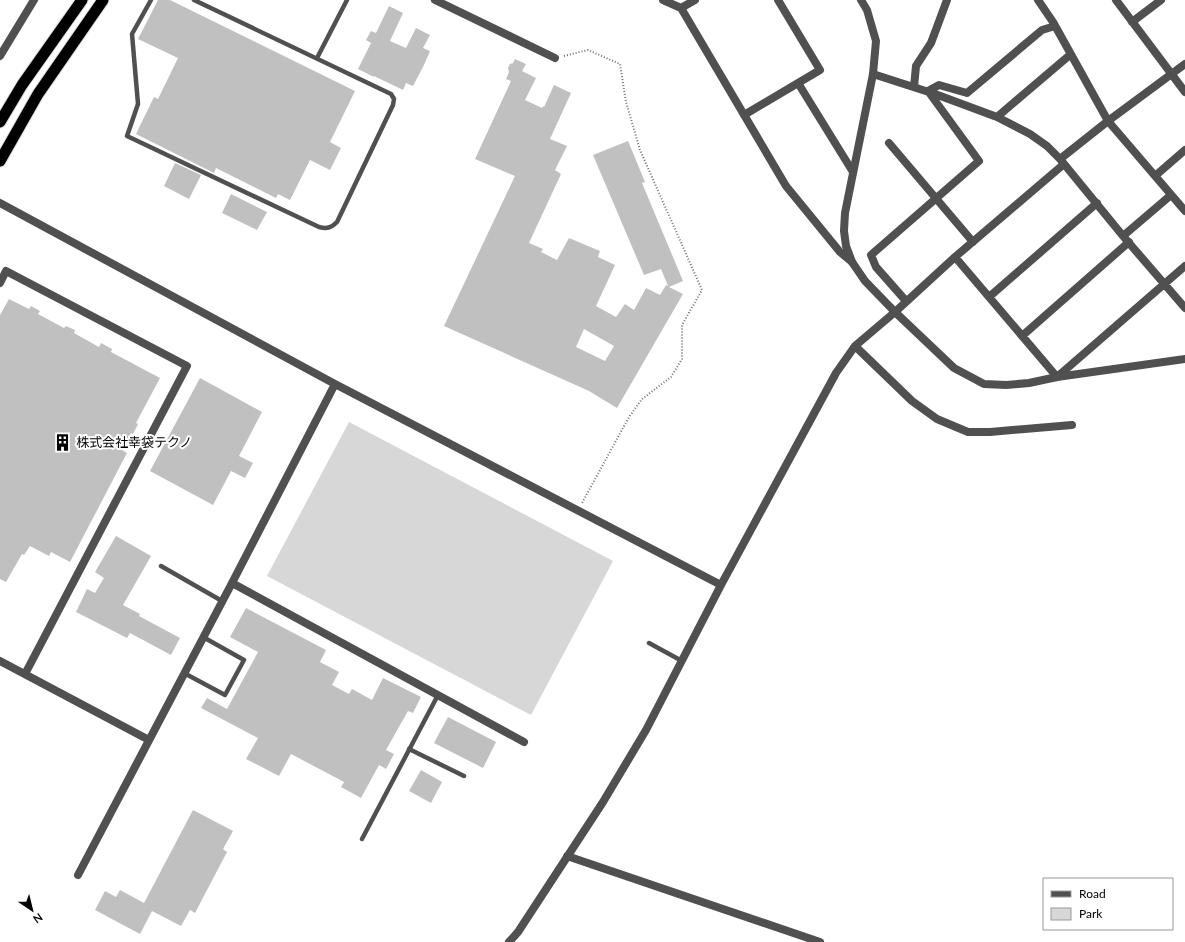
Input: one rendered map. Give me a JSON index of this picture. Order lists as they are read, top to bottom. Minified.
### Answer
{"places":{"building":["株式会社幸袋テクノ"]},"legend":["Road","Park"],"north":"bottom right"}
